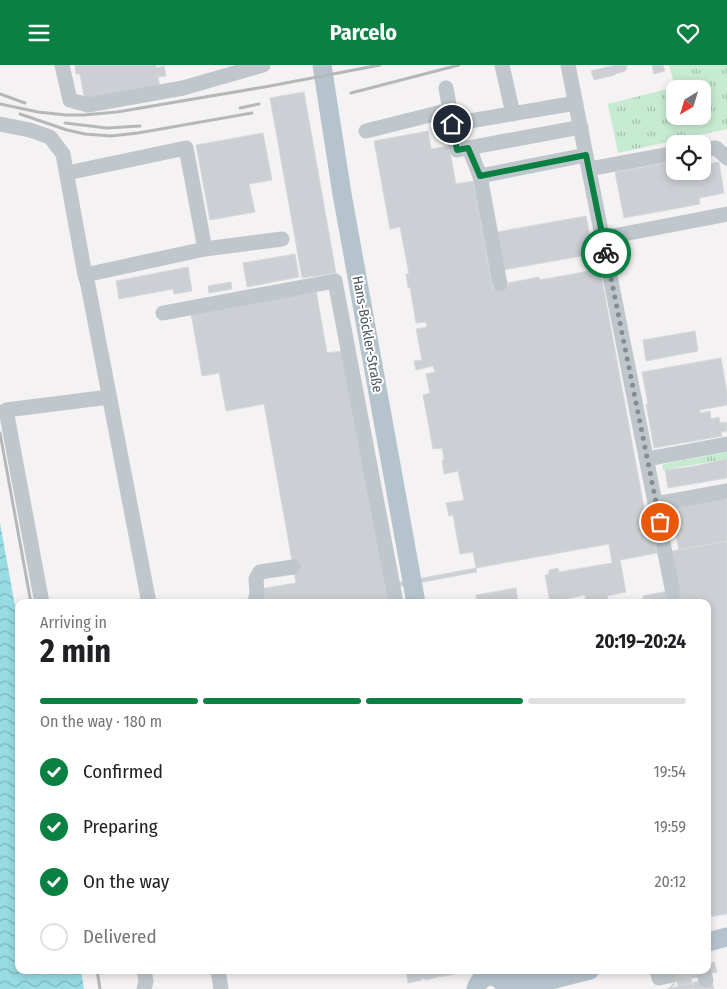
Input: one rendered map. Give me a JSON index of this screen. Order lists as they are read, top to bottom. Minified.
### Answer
{"streets":{"main road":["Hans-Böckler-Straße"]},"north":"bottom left","page":{"header":"Parcelo","heading":["2 min","Arriving in","20:19–20:24"],"bar":"On the way · 180 m","list":[["Confirmed","19:54"],["Preparing","19:59"],["On the way","20:12"],"Delivered"]}}
